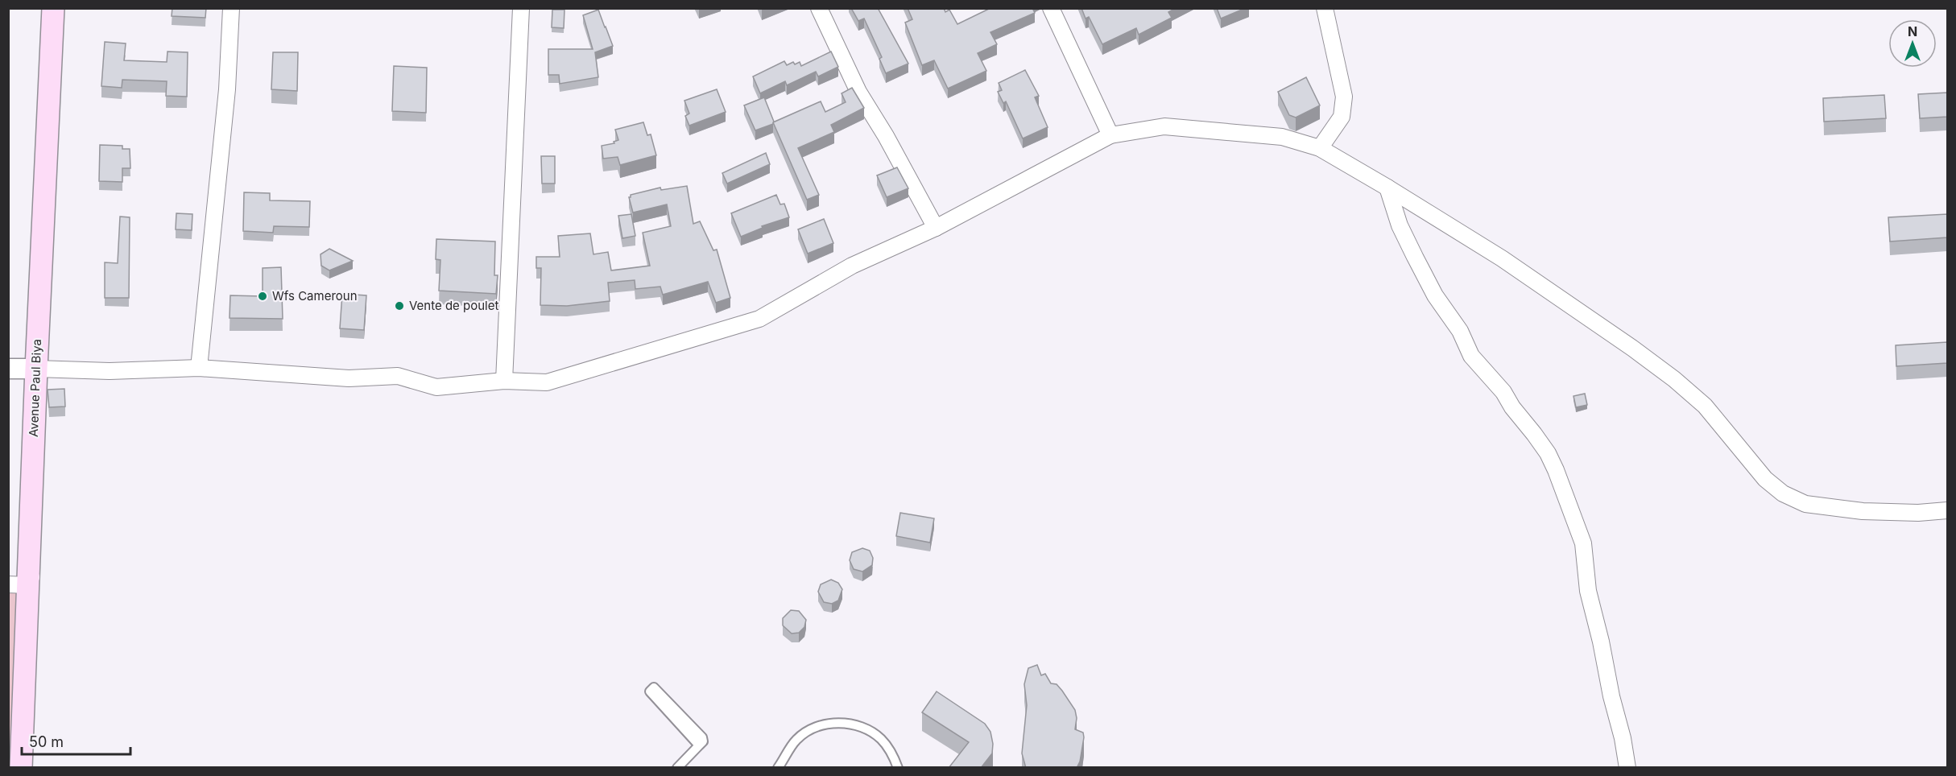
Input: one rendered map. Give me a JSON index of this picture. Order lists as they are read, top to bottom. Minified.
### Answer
{"streets":{"main road":["Avenue Paul Biya"]},"places":["Wfs Cameroun","Vente de poulet"],"scale_bar":"50 m","north":"top"}
